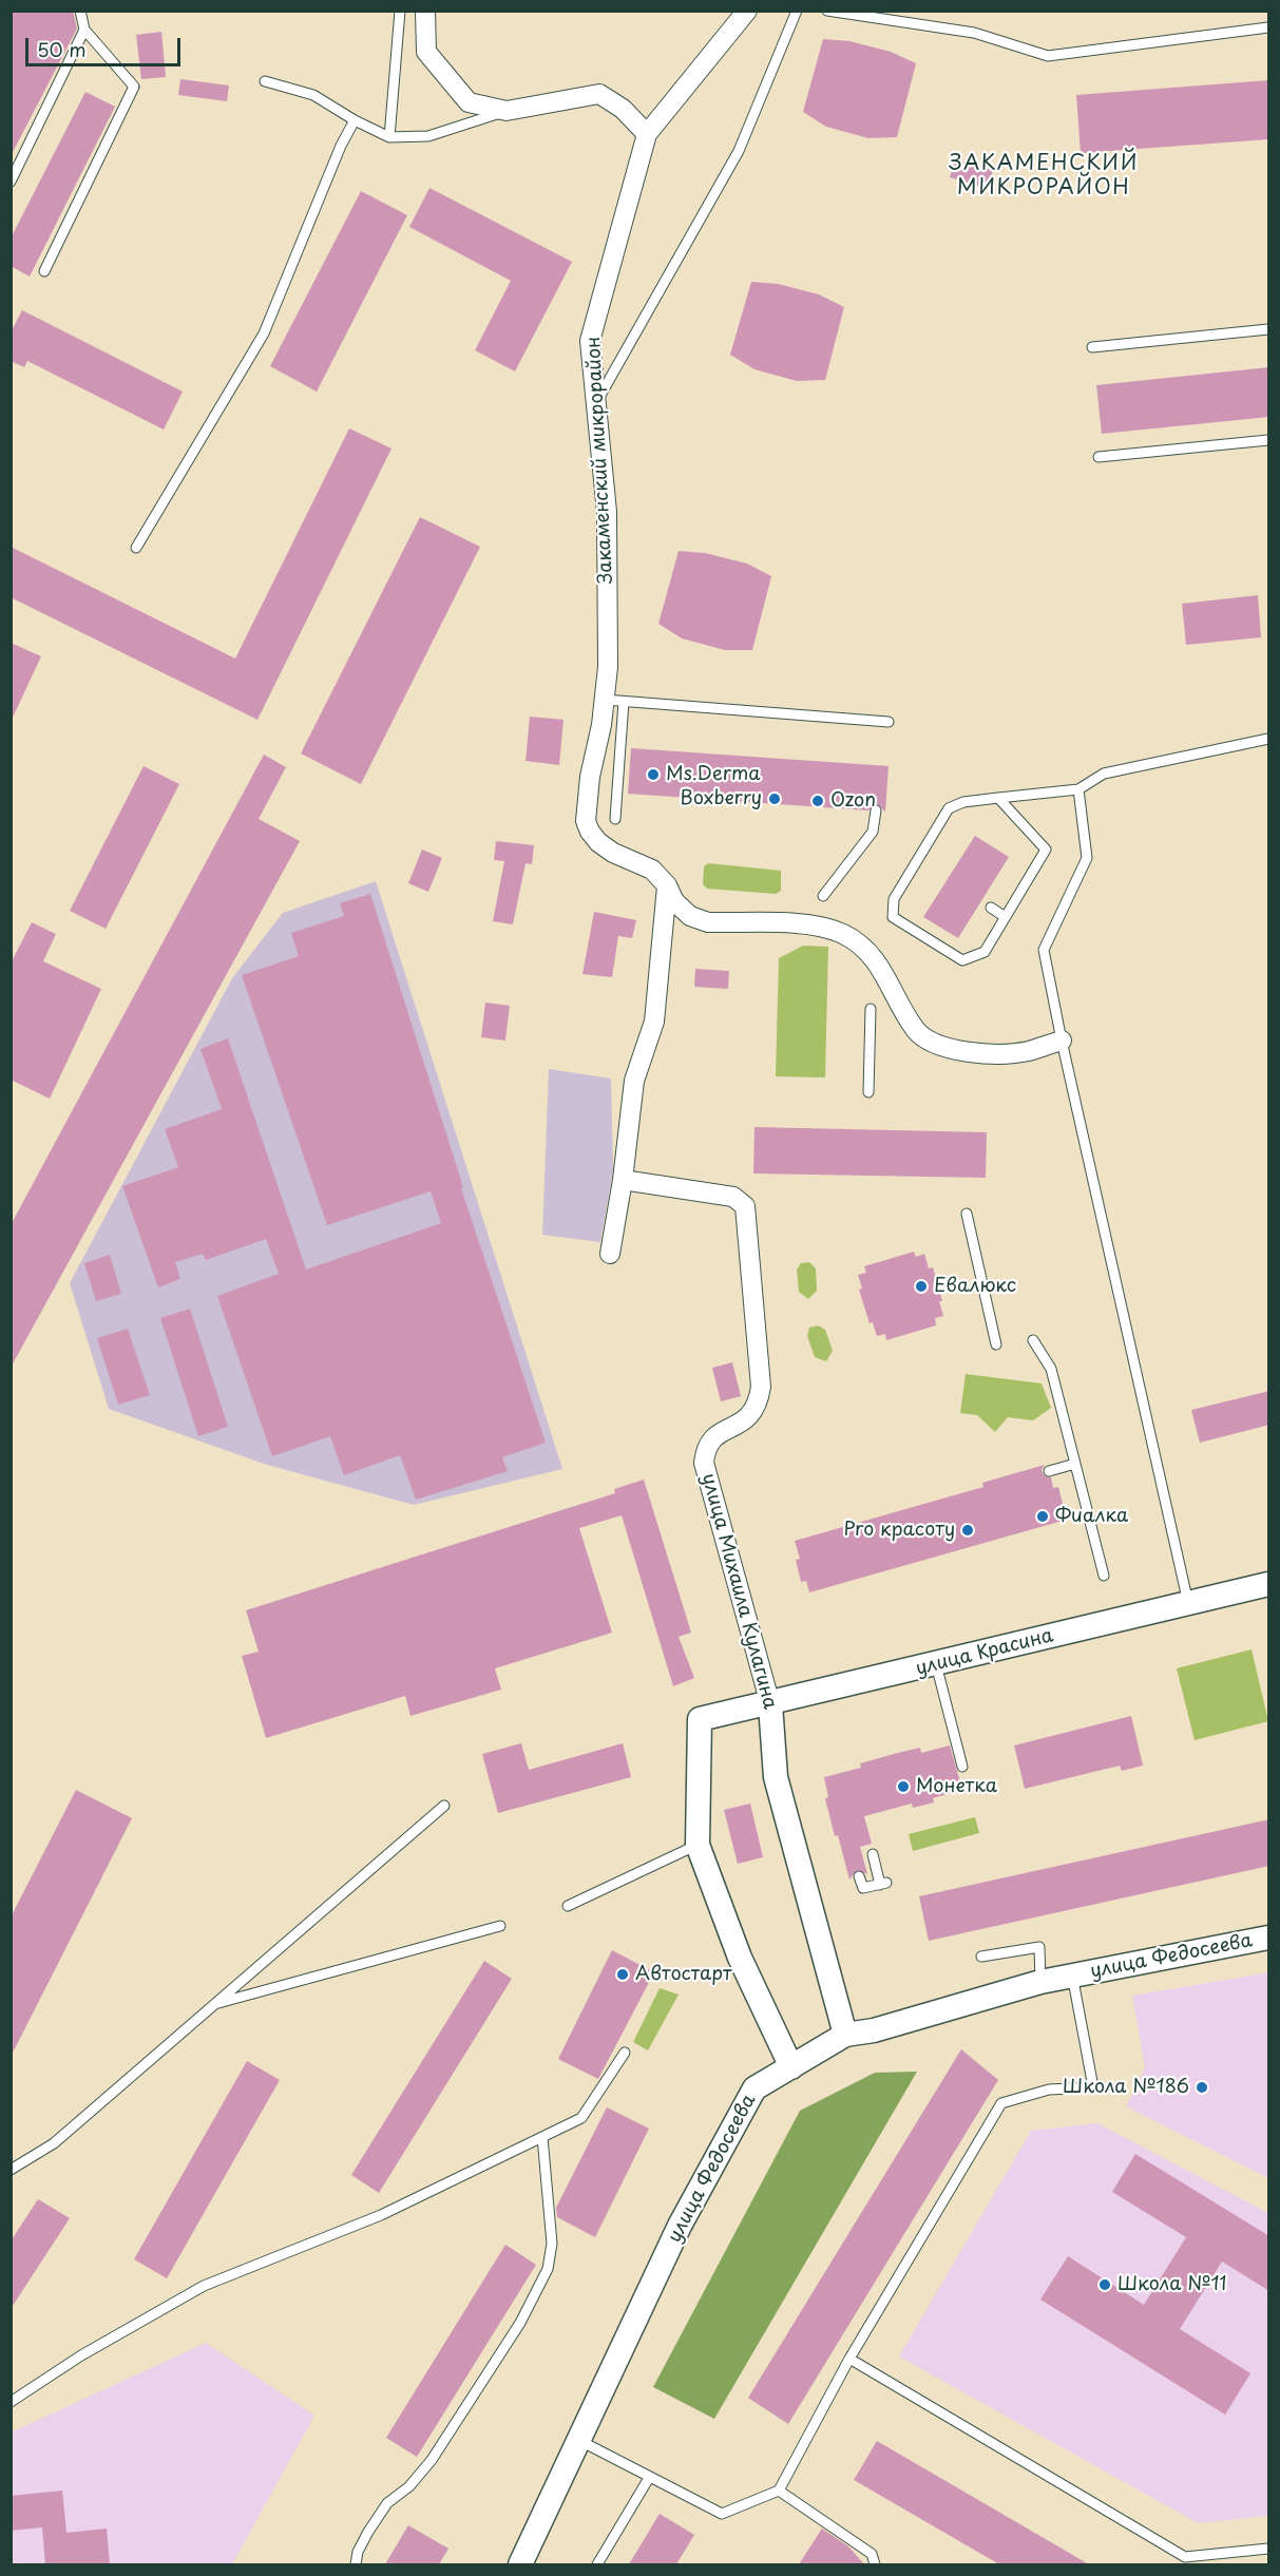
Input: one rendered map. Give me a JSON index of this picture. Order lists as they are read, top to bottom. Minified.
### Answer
{"streets":{"street":["Закаменский микрорайон","улица Михаила Кулагина","улица Красина","улица Федосеева"]},"crossings":[["улица Михаила Кулагина","улица Красина"],["улица Михаила Кулагина","улица Федосеева"]],"districts":["ЗАКАМЕНСКИЙ МИКРОРАЙОН"],"places":["Ms.Derma","Boxberry","Ozon","Евалюкс","Фиалка","Pro красоту","Монетка","Автостарт","Школа №186","Школа №11"],"scale_bar":"50 m"}
